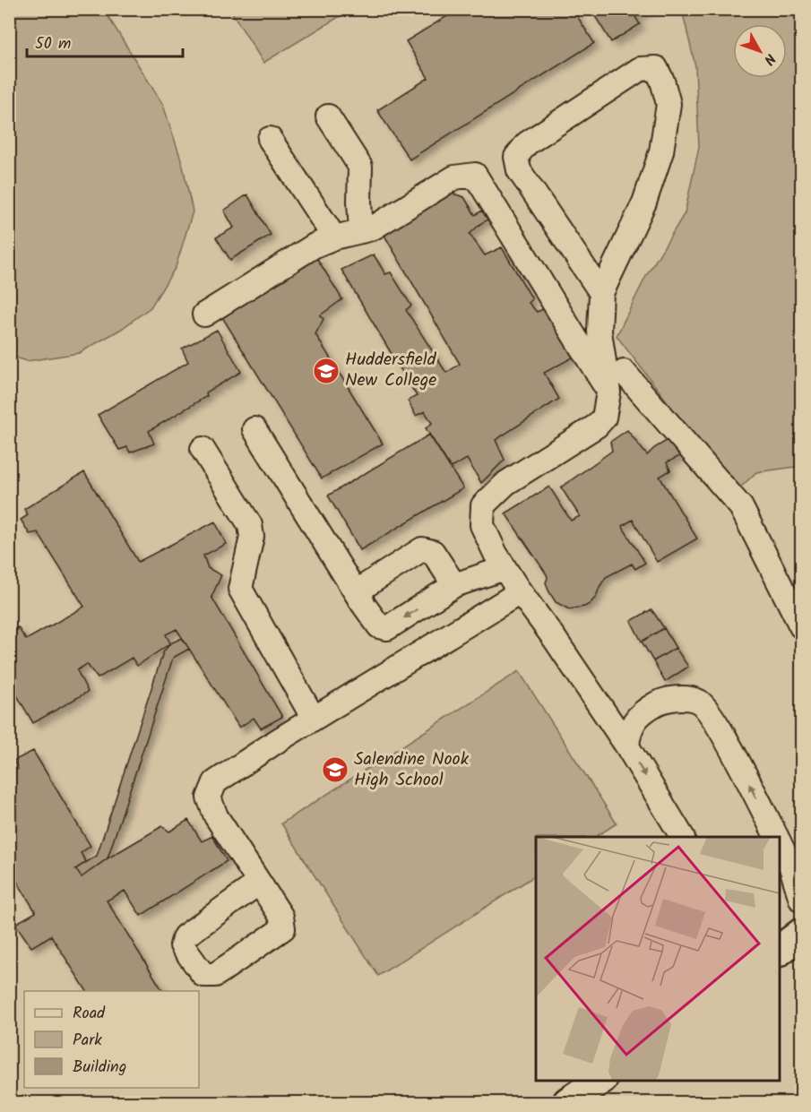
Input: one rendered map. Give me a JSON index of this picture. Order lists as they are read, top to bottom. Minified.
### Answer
{"places":{"school or university":["Huddersfield New College","Salendine Nook High School"]},"legend":["Road","Park","Building"],"scale_bar":"50 m","north":"bottom right"}
